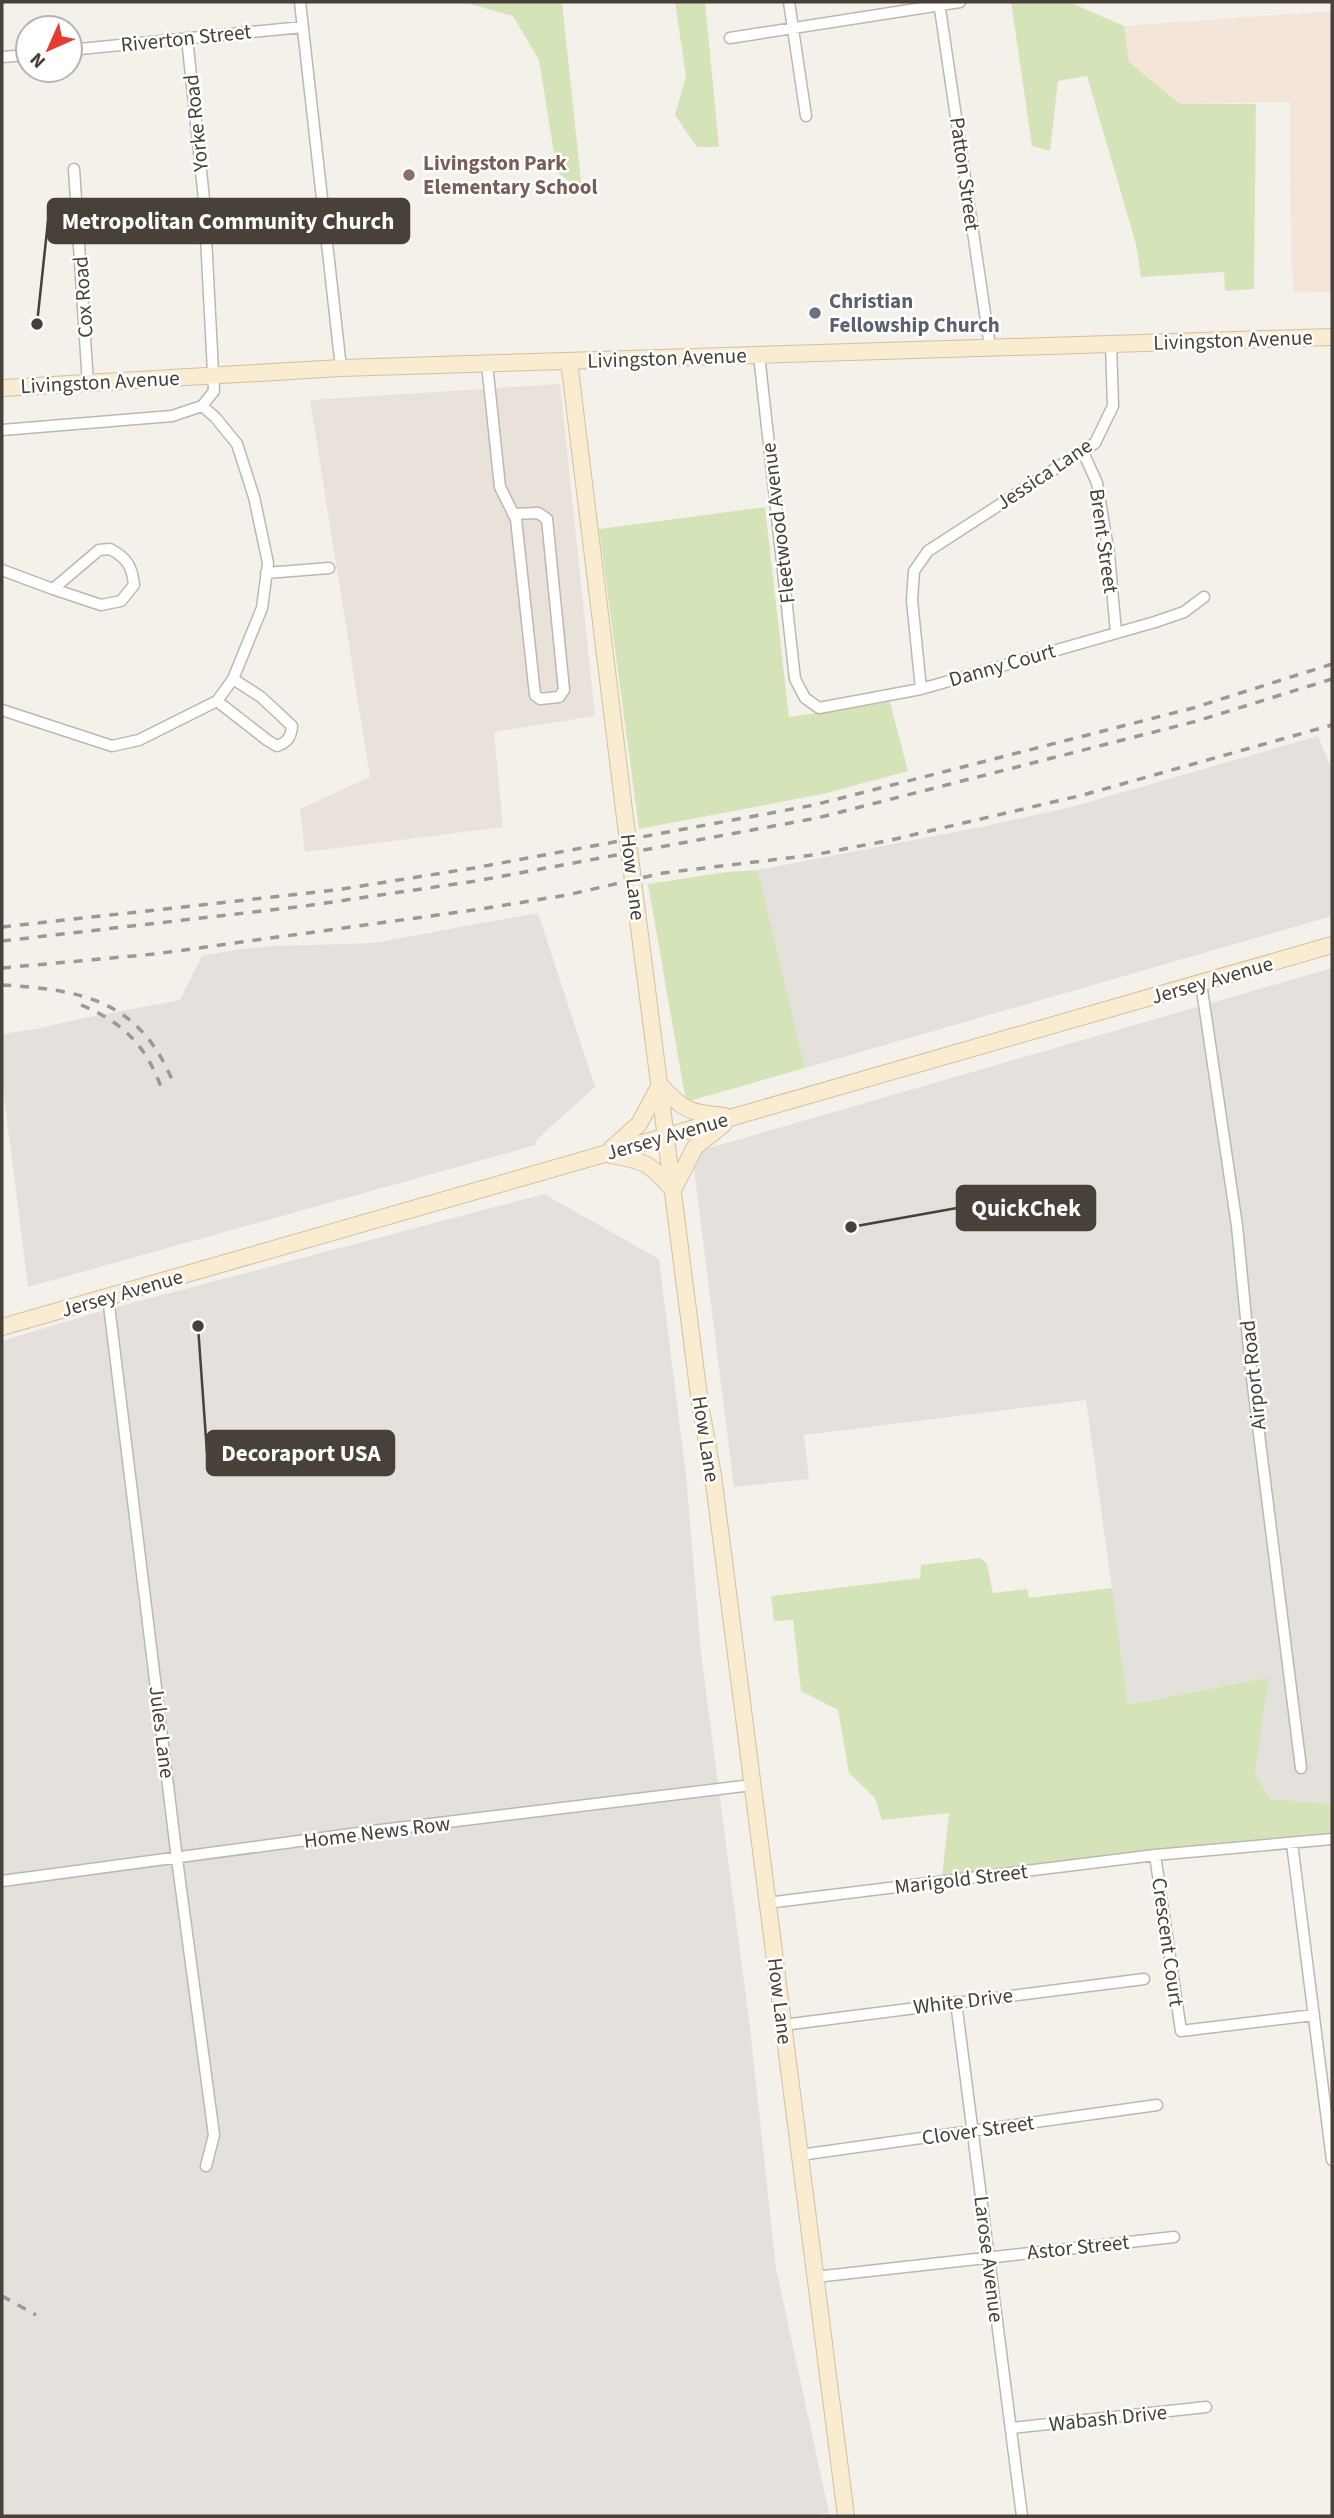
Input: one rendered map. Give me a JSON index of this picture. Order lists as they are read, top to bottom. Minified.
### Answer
{"streets":{"main road":["Livingston Avenue","How Lane","Jersey Avenue"],"street":["Riverton Street","Yorke Road","Patton Street","Cox Road","Jessica Lane","Fleetwood Avenue","Brent Street","Danny Court","Airport Road","Jules Lane","Home News Row","Marigold Street","Crescent Court","White Drive","Clover Street","Astor Street","Larose Avenue","Wabash Drive"]},"crossings":[["Riverton Street","Yorke Road"],["Yorke Road","Livingston Avenue"],["Patton Street","Livingston Avenue"],["Cox Road","Livingston Avenue"],["Livingston Avenue","Jessica Lane"],["Livingston Avenue","Fleetwood Avenue"],["Livingston Avenue","How Lane"],["Jessica Lane","Brent Street"],["Jessica Lane","Danny Court"],["Fleetwood Avenue","Danny Court"],["Brent Street","Danny Court"],["How Lane","Jersey Avenue"],["How Lane","Home News Row"],["How Lane","Marigold Street"],["How Lane","White Drive"],["How Lane","Clover Street"],["How Lane","Astor Street"],["Jersey Avenue","Airport Road"],["Jersey Avenue","Jules Lane"],["Jules Lane","Home News Row"],["Marigold Street","Crescent Court"],["White Drive","Larose Avenue"],["Clover Street","Larose Avenue"],["Astor Street","Larose Avenue"],["Larose Avenue","Wabash Drive"]],"places":["Livingston Park Elementary School","Christian Fellowship Church","Metropolitan Community Church","QuickChek","Decoraport USA"],"north":"bottom left"}
